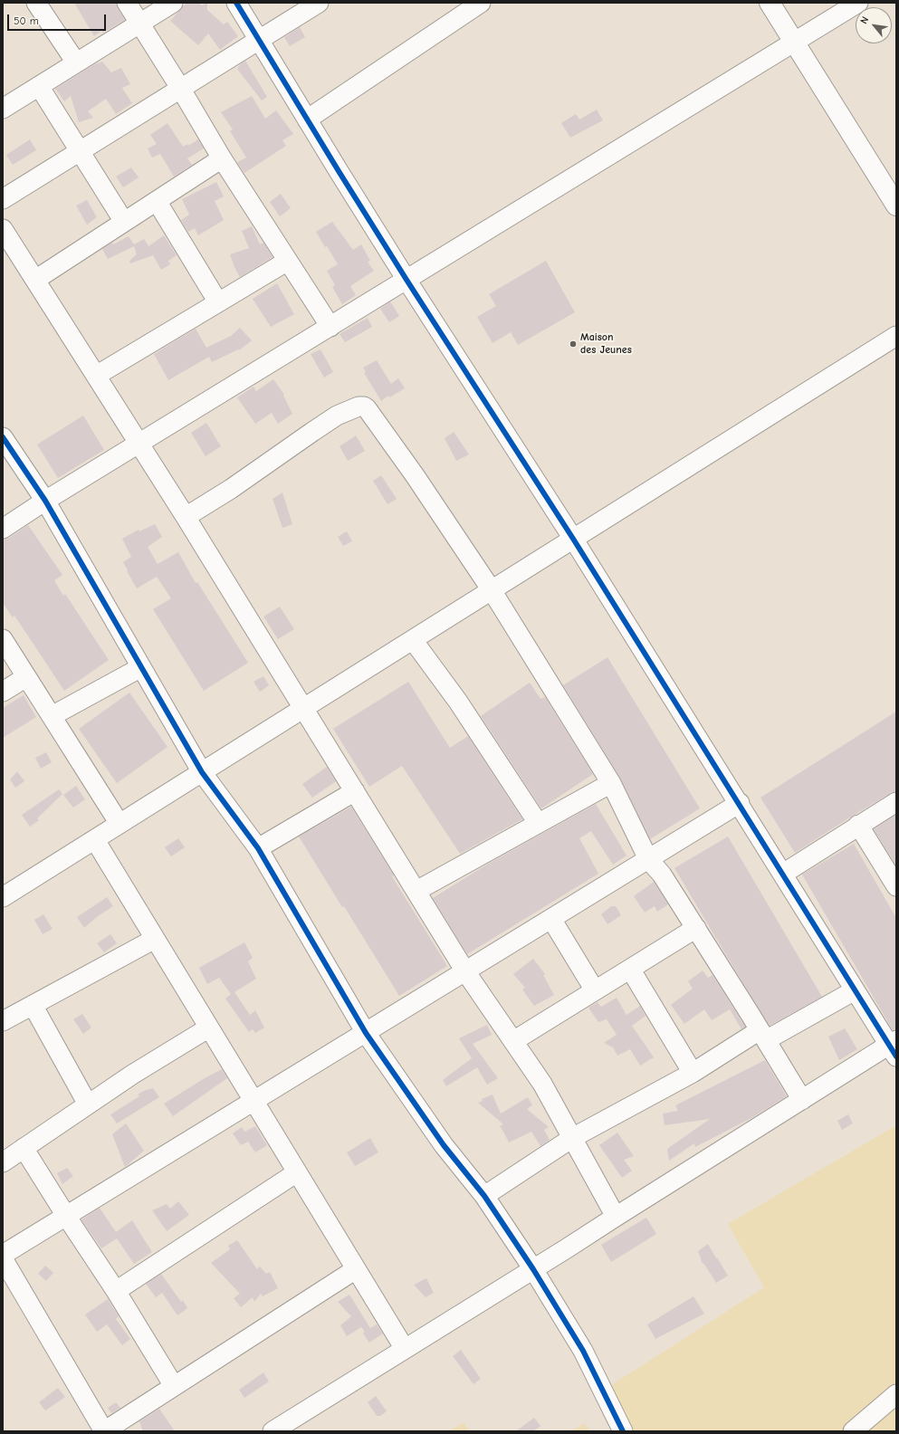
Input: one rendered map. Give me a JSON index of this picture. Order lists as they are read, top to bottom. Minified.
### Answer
{"places":["Maison des Jeunes"],"scale_bar":"50 m","north":"top left"}
